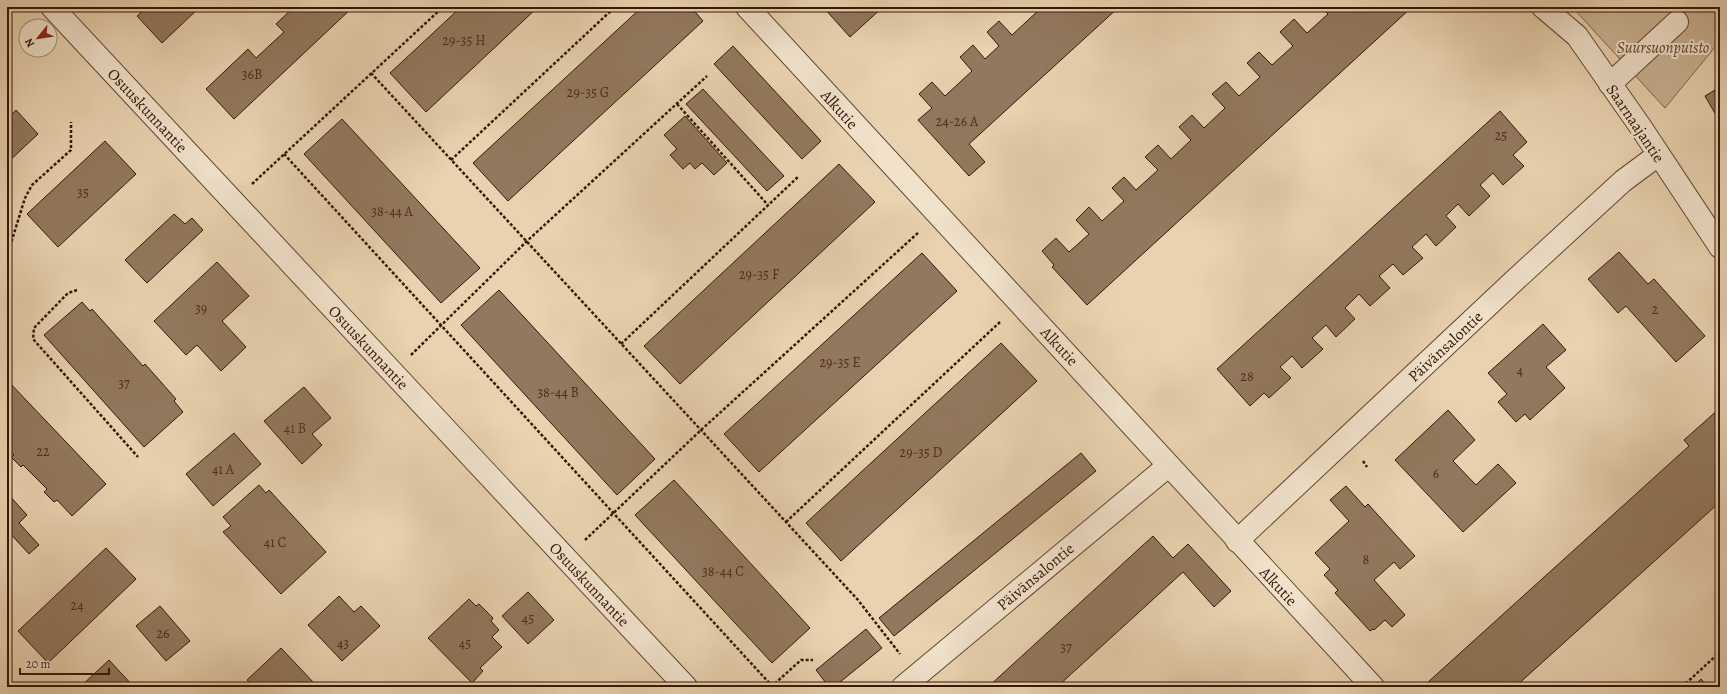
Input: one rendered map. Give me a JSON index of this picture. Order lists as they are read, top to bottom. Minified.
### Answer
{"streets":{"street":["Alkutie","Osuuskunnantie","Saarnaajantie","Päivänsalontie"]},"crossings":[["Alkutie","Päivänsalontie"],["Saarnaajantie","Päivänsalontie"]],"parks":["Suursuonpuisto"],"house_numbers":["29-35 H","36B","29-35 G","24-26 A","25","35","38-44 A","29-35 F","39","2","29-35 E","4","28","37","38-44 B","41 B","22","29-35 D","41 A","6","41 C","8","38-44 C","24","45","26","43","45","37"],"scale_bar":"20 m","north":"bottom left"}
